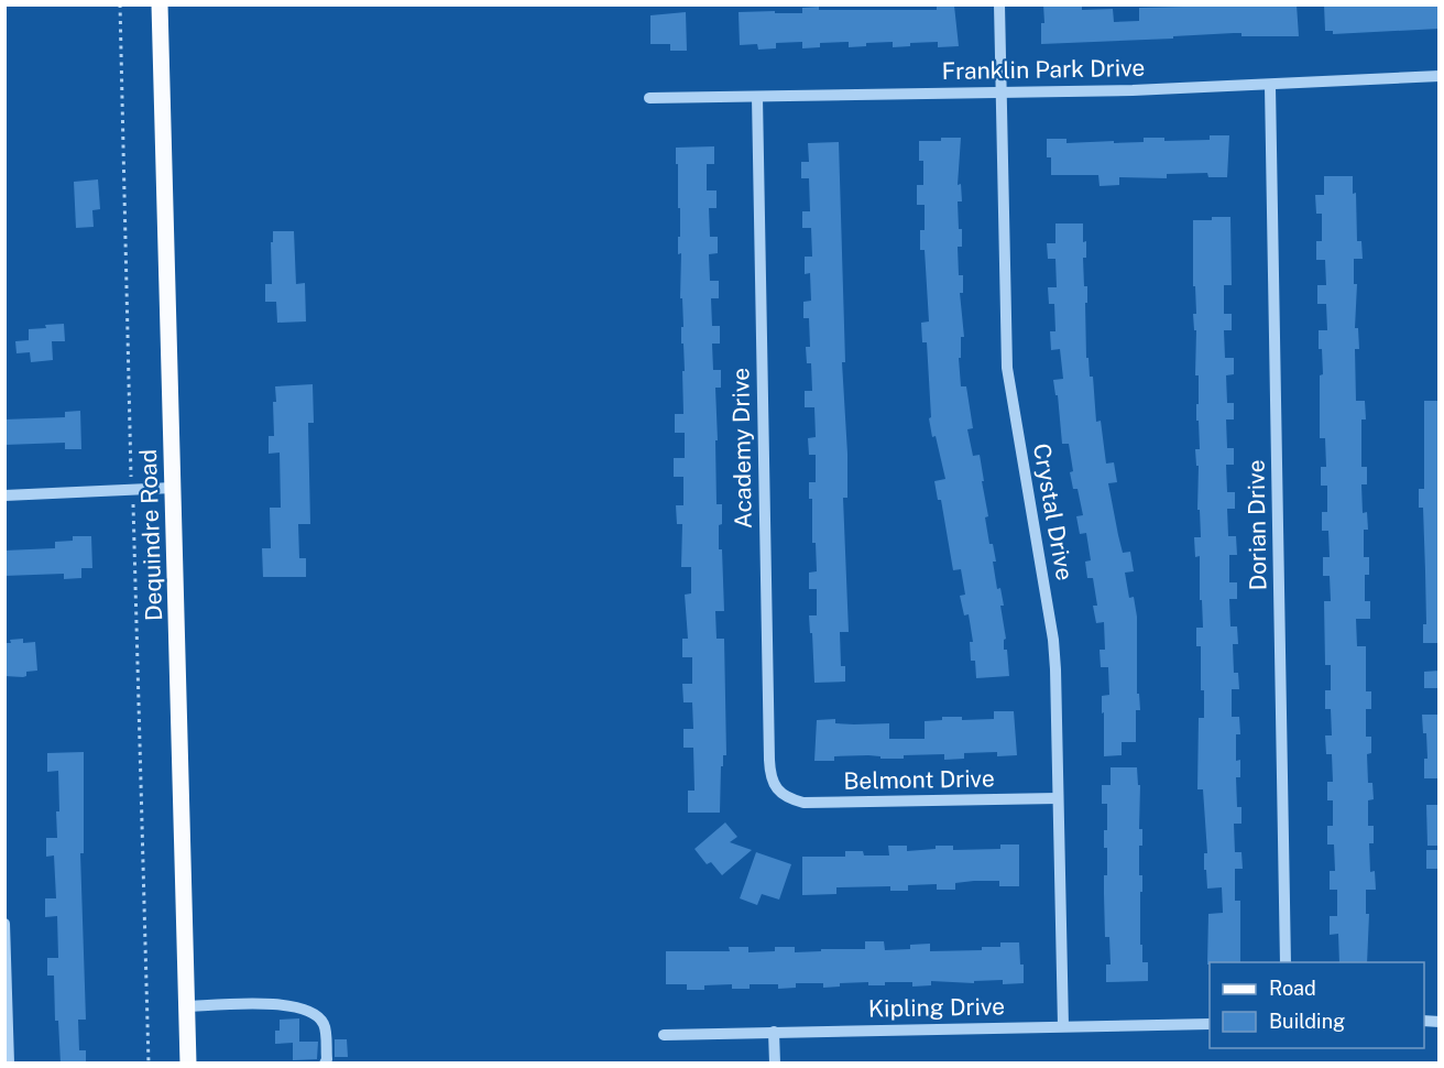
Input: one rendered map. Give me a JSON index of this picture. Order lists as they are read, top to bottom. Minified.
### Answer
{"streets":{"main road":["Dequindre Road"],"street":["Franklin Park Drive","Academy Drive","Crystal Drive","Dorian Drive","Belmont Drive","Kipling Drive"]},"crossings":[["Franklin Park Drive","Academy Drive"],["Franklin Park Drive","Crystal Drive"],["Franklin Park Drive","Dorian Drive"],["Academy Drive","Belmont Drive"],["Crystal Drive","Belmont Drive"],["Crystal Drive","Kipling Drive"]],"legend":["Road","Building"]}
